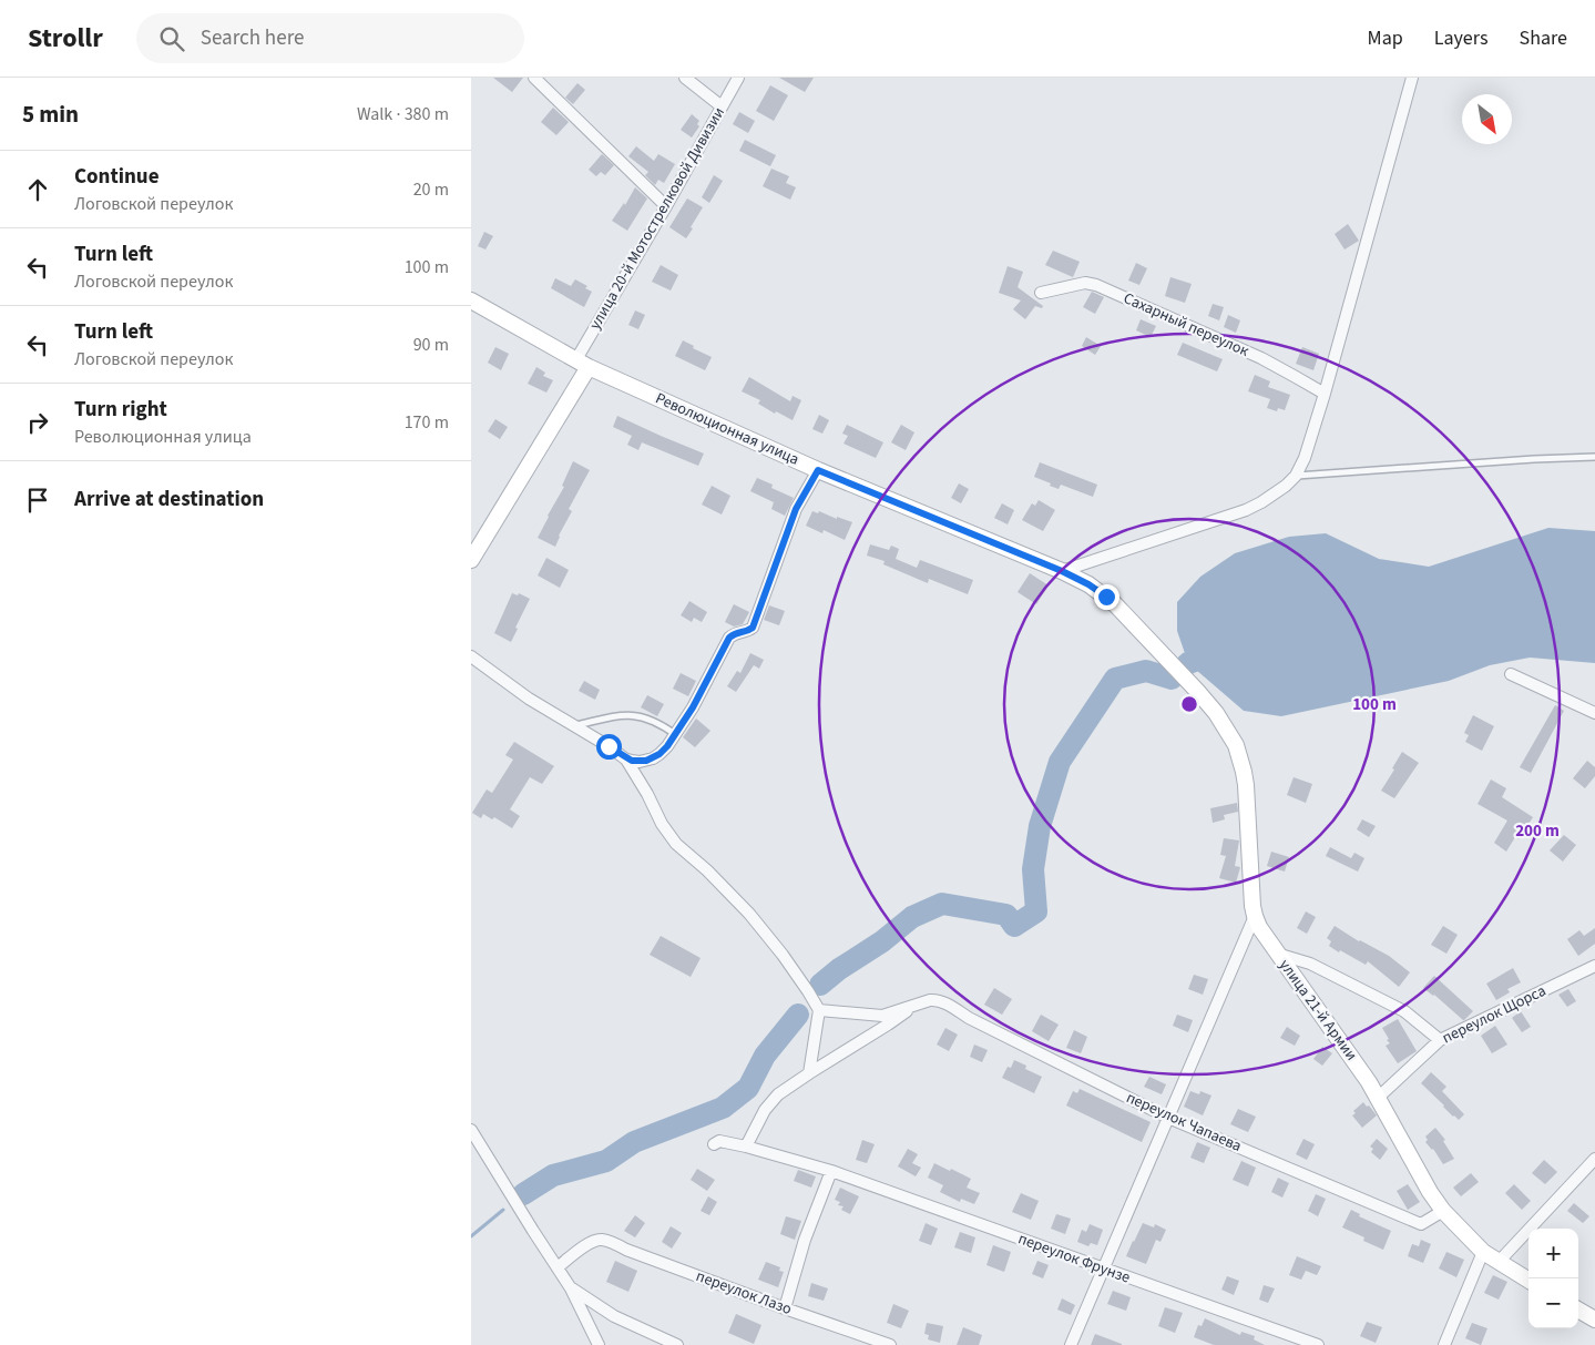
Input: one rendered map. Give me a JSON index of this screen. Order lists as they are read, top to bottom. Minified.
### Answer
{"streets":{"main road":["улица 20-й Мотострелковой Дивизии","Революционная улица","улица 21-й Армии"],"street":["Сахарный переулок","переулок Щорса","переулок Чапаева","переулок Фрунзе","переулок Лазо"]},"crossings":[["улица 20-й Мотострелковой Дивизии","Революционная улица"],["Революционная улица","улица 21-й Армии"],["улица 21-й Армии","переулок Щорса"],["улица 21-й Армии","переулок Чапаева"]],"north":"bottom right","page":{"header":"Strollr","search":"Search here","nav":["Map","Layers","Share"],"heading":["5 min","Walk · 380 m"],"list":[["Continue","Логовской переулок","20 m"],["Turn left","Логовской переулок","100 m"],["Turn left","Логовской переулок","90 m"],["Turn right","Революционная улица","170 m"],"Arrive at destination"],"map_buttons":["+","−"]},"rings":["100 m","200 m"]}
